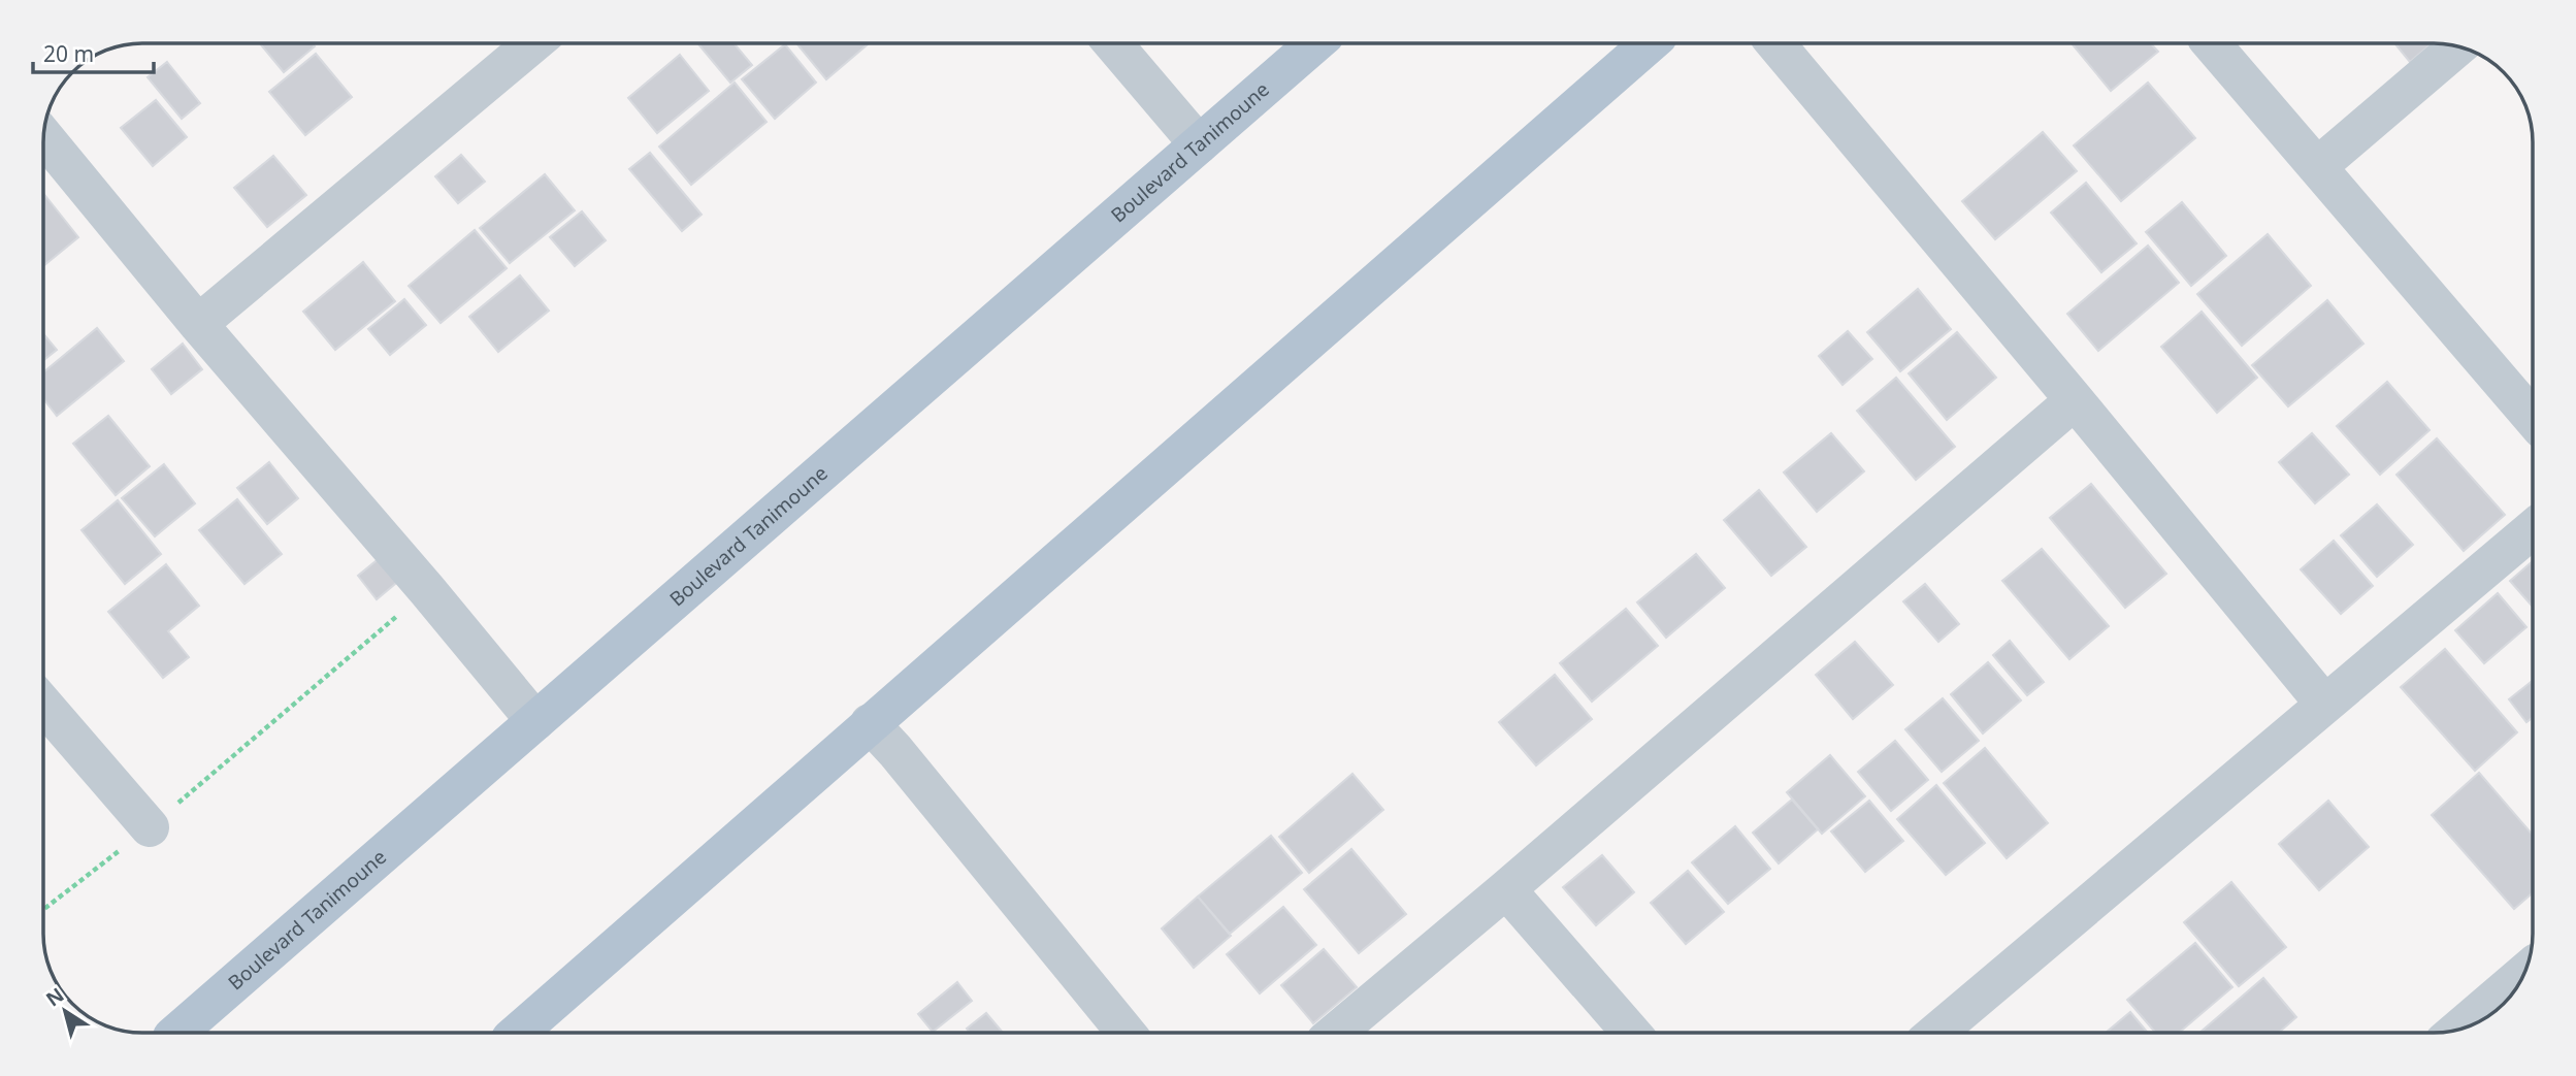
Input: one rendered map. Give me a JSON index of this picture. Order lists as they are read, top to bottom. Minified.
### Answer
{"streets":{"main road":["Boulevard Tanimoune"]},"scale_bar":"20 m","north":"top left"}
